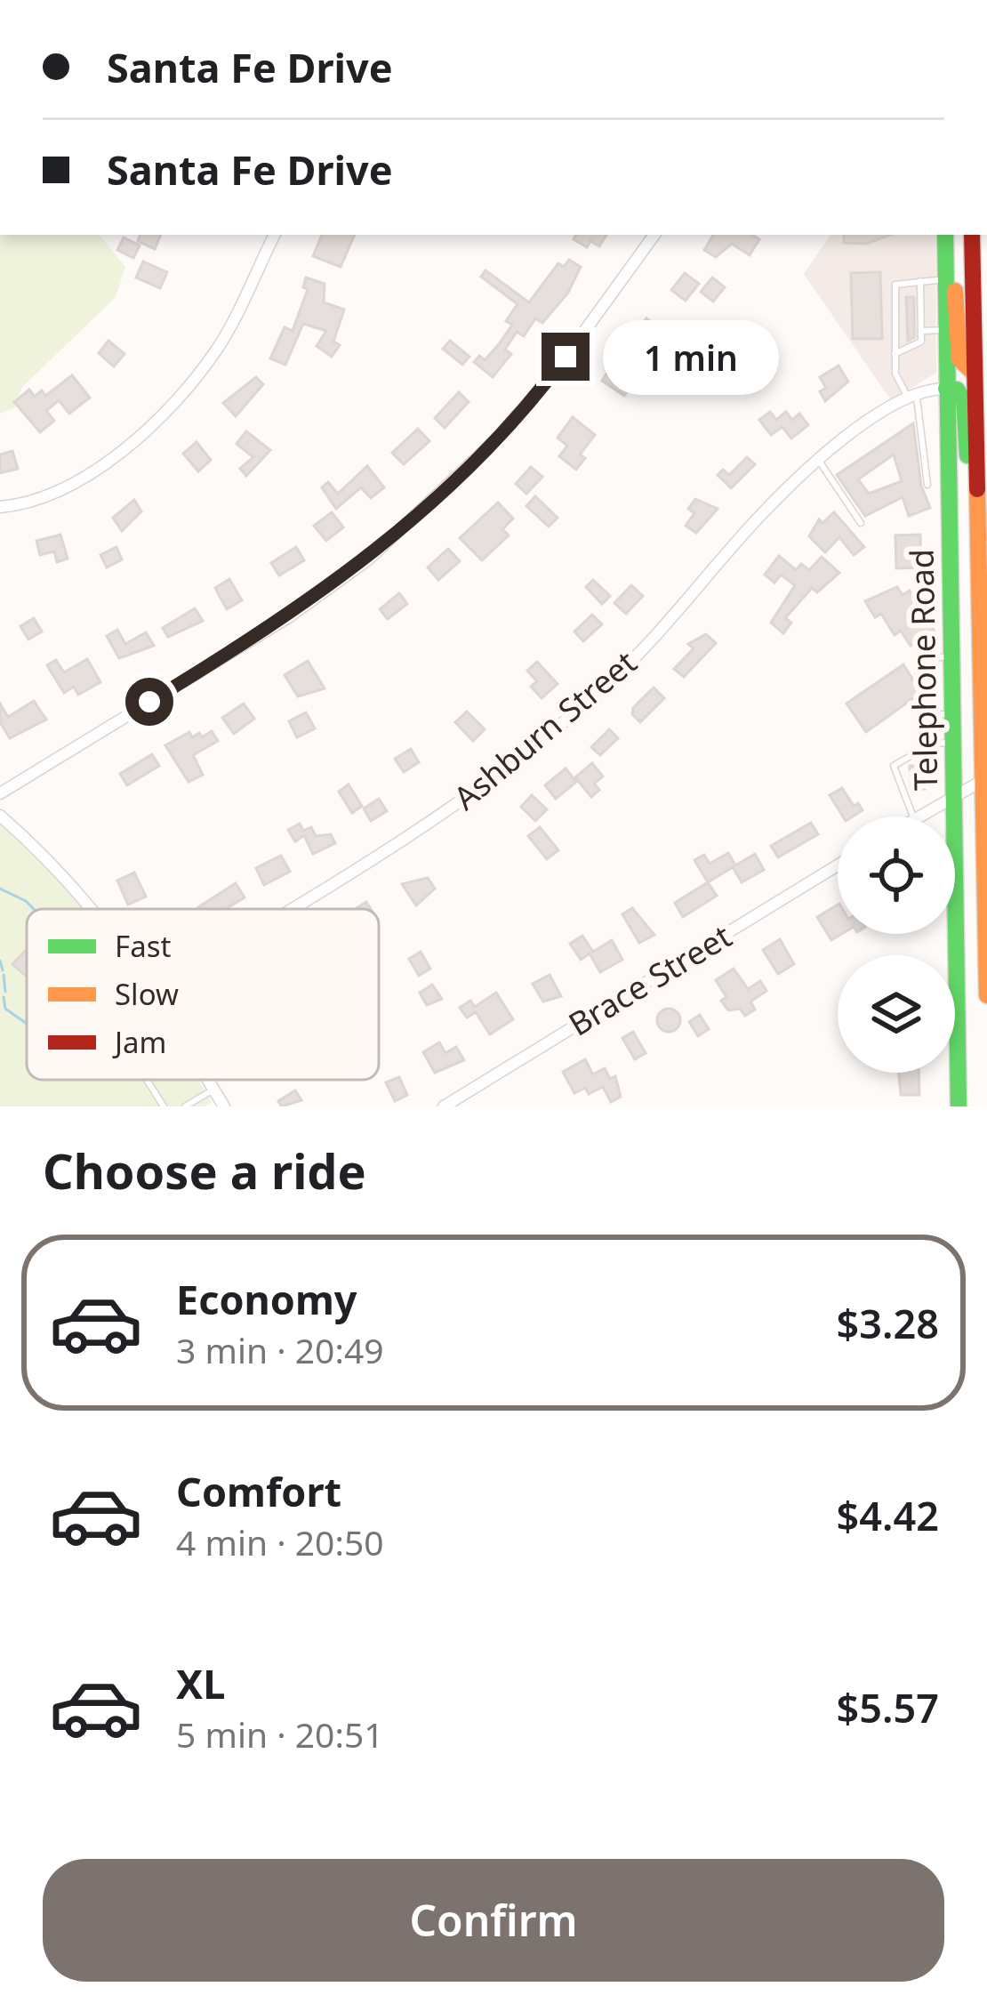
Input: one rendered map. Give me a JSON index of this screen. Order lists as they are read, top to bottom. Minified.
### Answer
{"streets":{"main road":["Telephone Road"],"street":["Ashburn Street","Brace Street"]},"crossings":[["Telephone Road","Ashburn Street"]],"legend":["Fast","Slow","Jam"],"page":{"banner":["Santa Fe Drive","Santa Fe Drive"],"bubble":"1 min","heading":"Choose a ride","list":[{"name":"Economy","note":"3 min · 20:49","value":"$3.28"},{"name":"Comfort","note":"4 min · 20:50","value":"$4.42"},{"name":"XL","note":"5 min · 20:51","value":"$5.57"}],"buttons":"Confirm"}}
